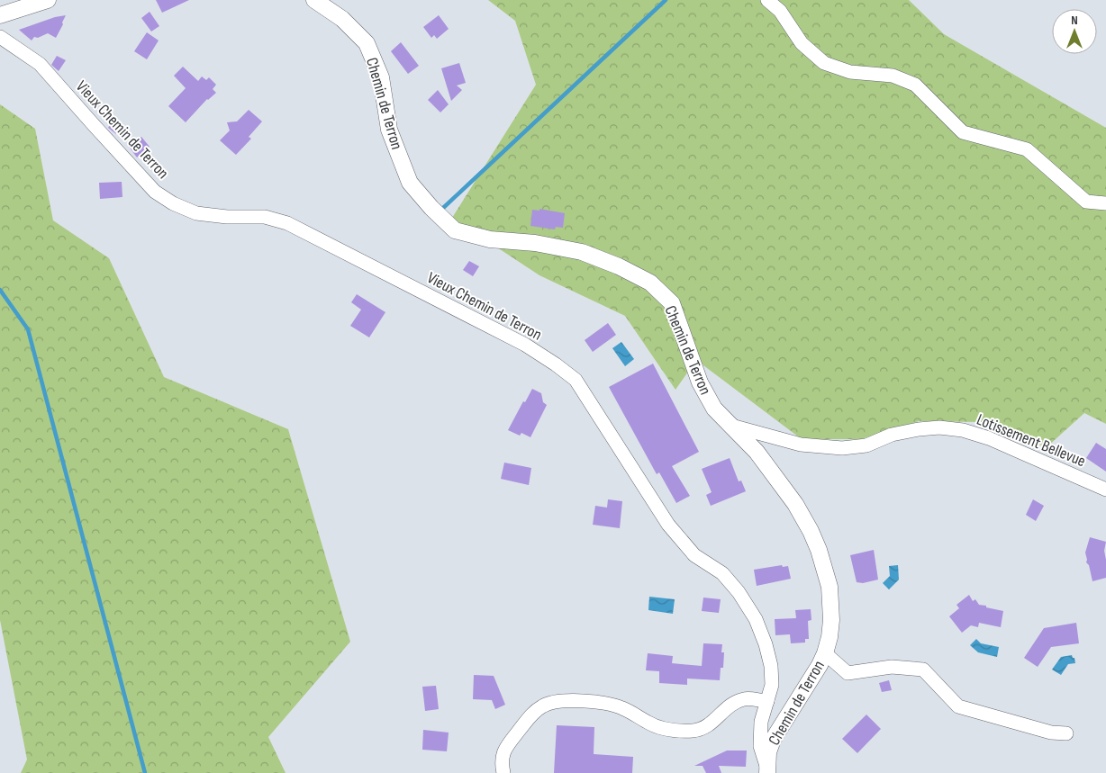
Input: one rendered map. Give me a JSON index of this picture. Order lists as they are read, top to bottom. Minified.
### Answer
{"streets":{"street":["Chemin de Terron","Vieux Chemin de Terron","Lotissement Bellevue"]},"crossings":[["Chemin de Terron","Vieux Chemin de Terron"],["Chemin de Terron","Lotissement Bellevue"]],"north":"top"}
